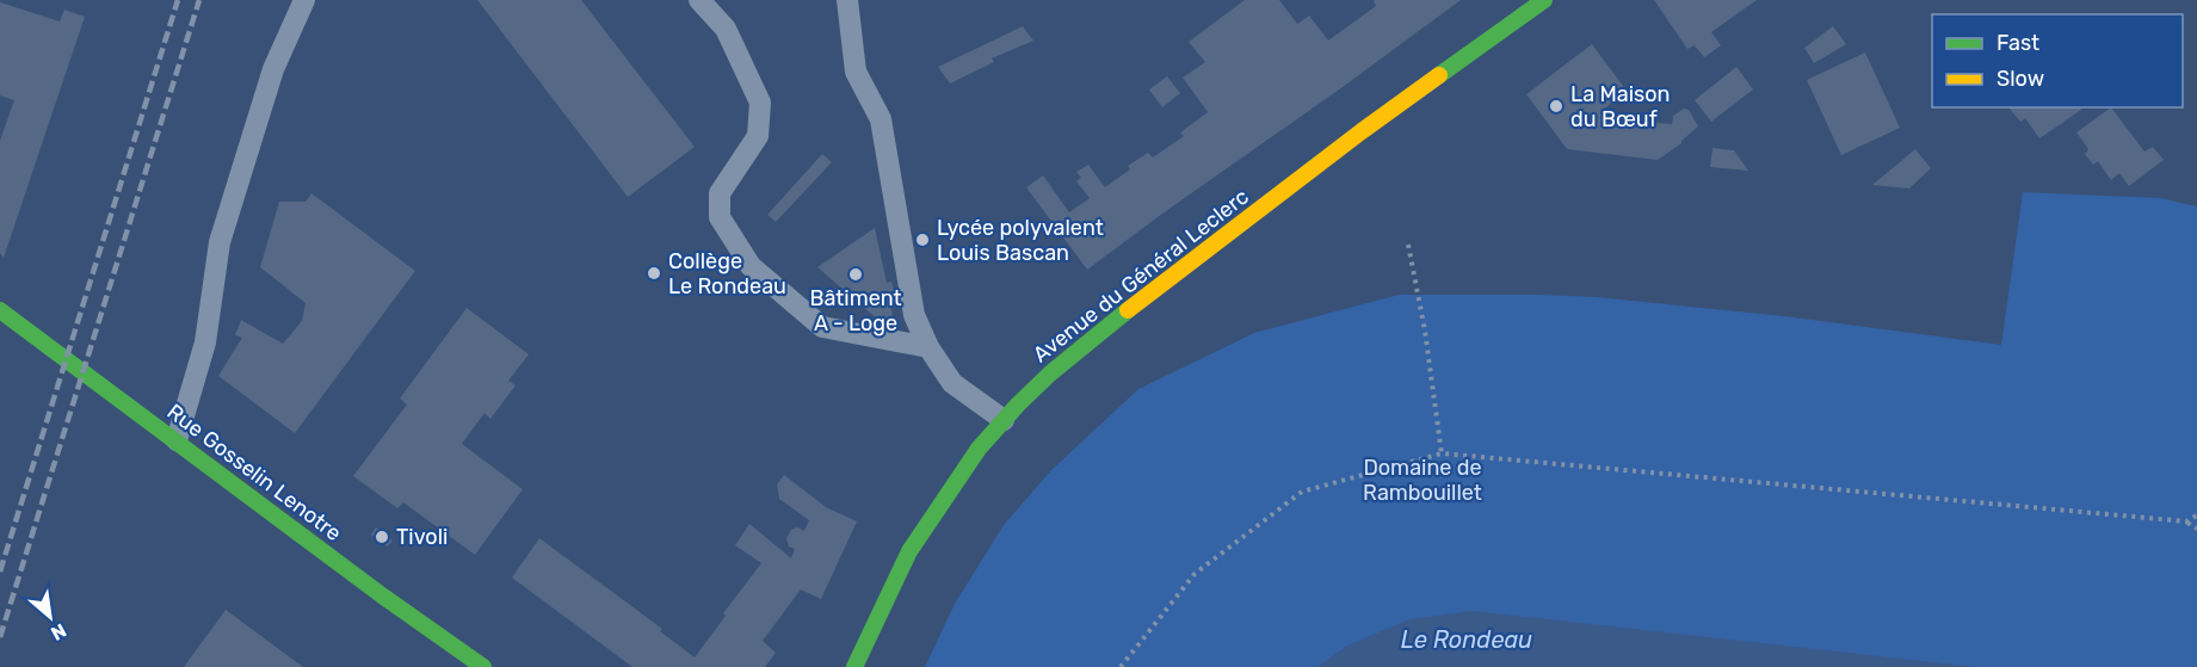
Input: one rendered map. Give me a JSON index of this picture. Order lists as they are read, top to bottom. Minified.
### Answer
{"streets":{"main road":["Avenue du Général Leclerc","Rue Gosselin Lenotre"]},"water":["Le Rondeau"],"parks":["Domaine de Rambouillet"],"places":["La Maison du Bœuf","Lycée polyvalent Louis Bascan","Collège Le Rondeau","Bâtiment A - Loge","Tivoli"],"legend":["Fast","Slow"],"north":"bottom right"}
